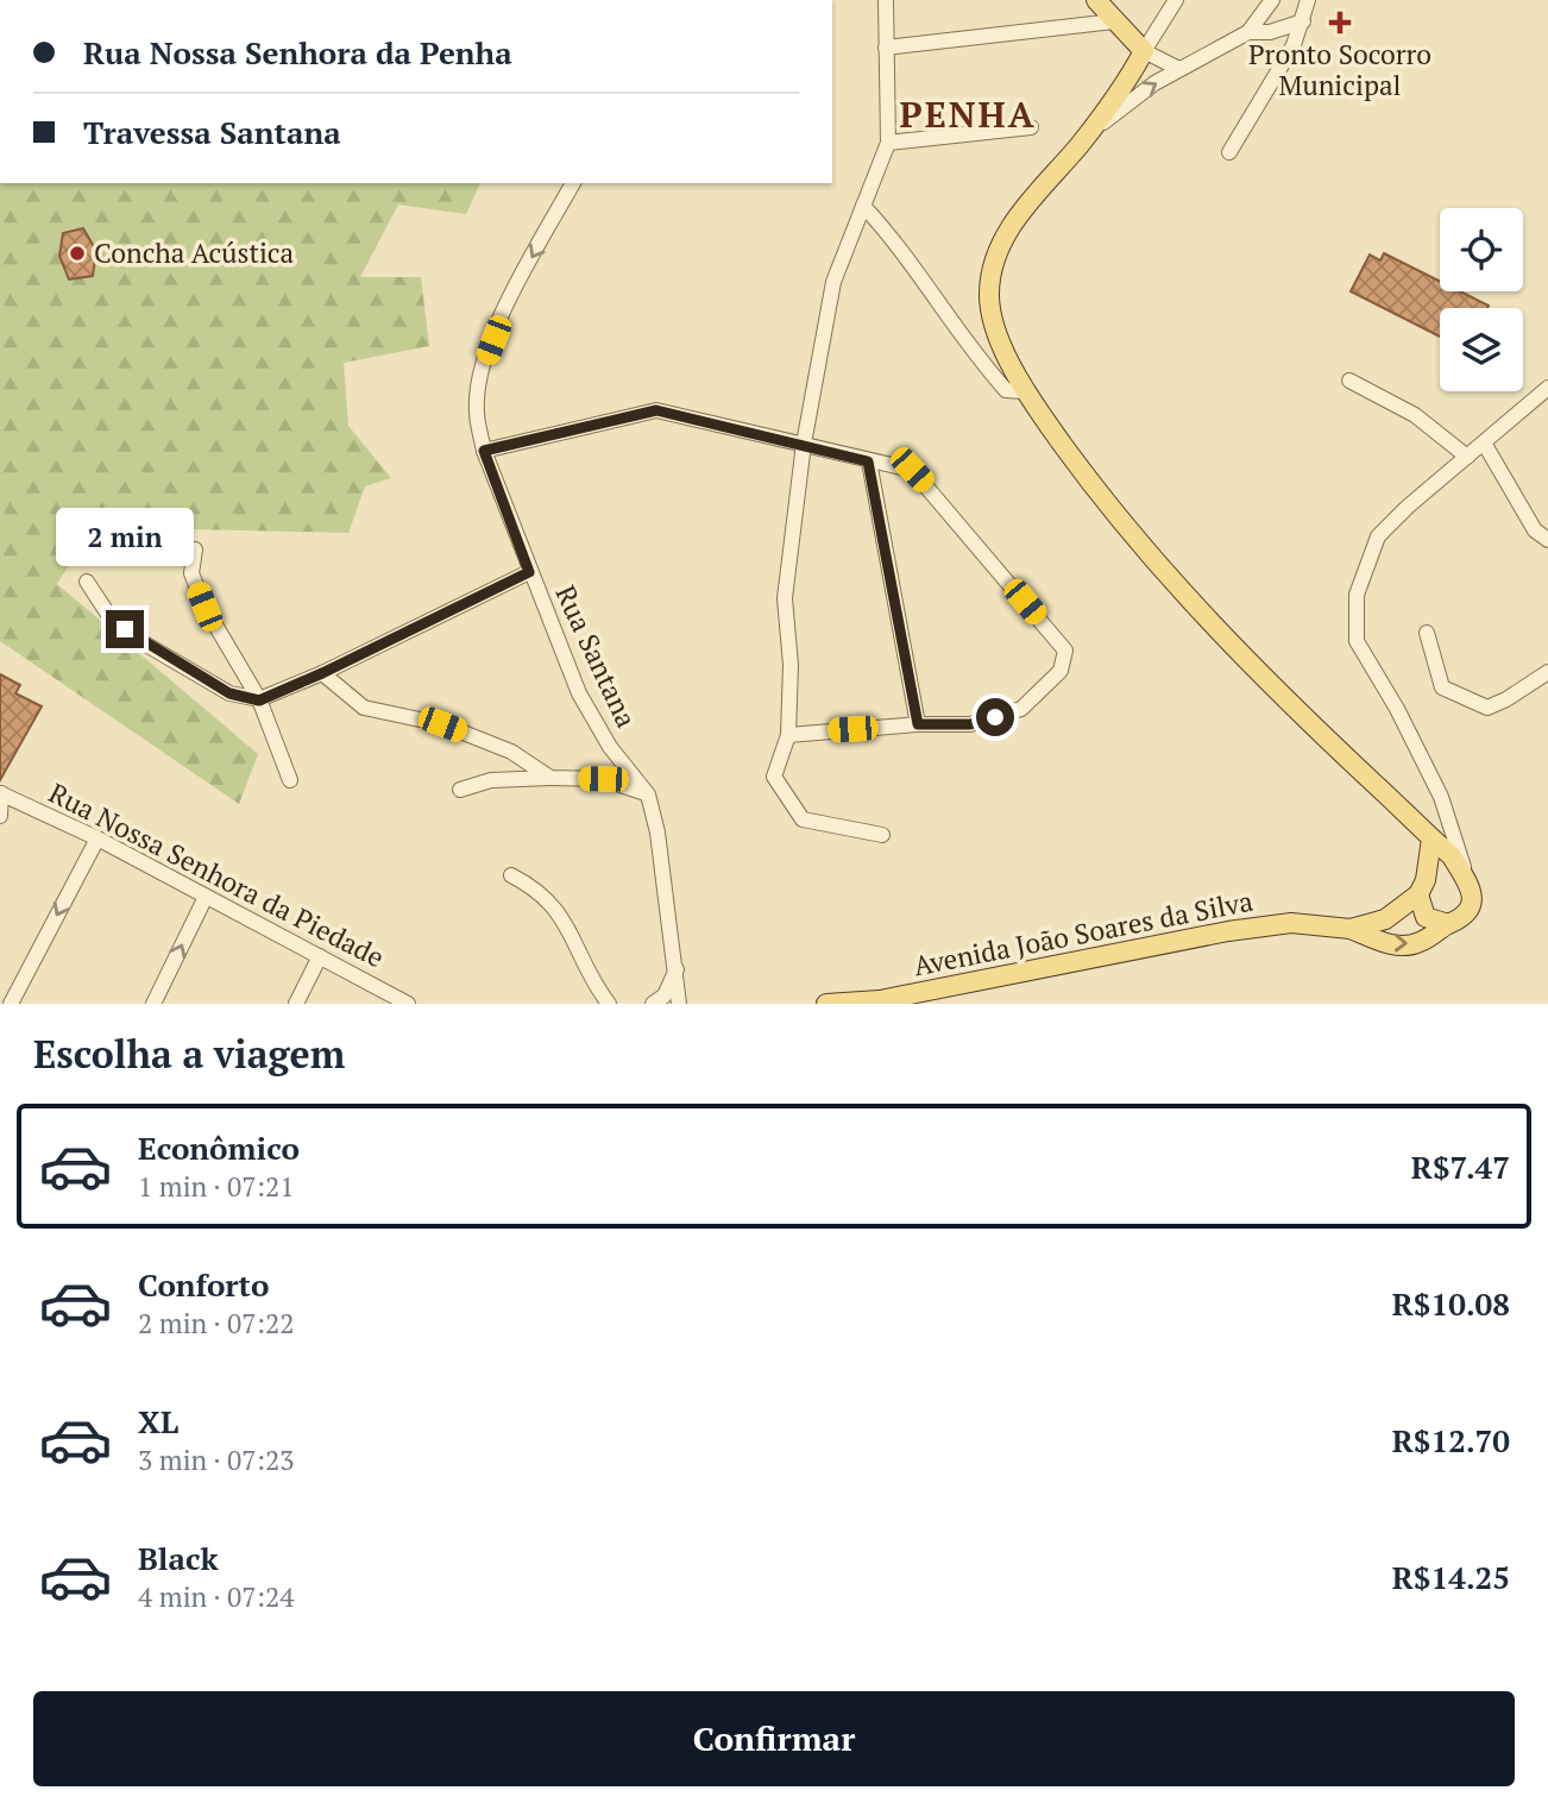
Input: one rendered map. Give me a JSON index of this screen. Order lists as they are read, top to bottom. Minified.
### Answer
{"streets":{"main road":["Avenida João Soares da Silva"],"street":["Rua Santana","Rua Nossa Senhora da Piedade"]},"districts":["PENHA"],"places":{"health":["Pronto Socorro Municipal"],"other":["Concha Acústica"]},"page":{"banner":["Rua Nossa Senhora da Penha","Travessa Santana"],"bubble":"2 min","heading":"Escolha a viagem","list":[{"name":"Econômico","note":"1 min · 07:21","value":"R$7.47"},{"name":"Conforto","note":"2 min · 07:22","value":"R$10.08"},{"name":"XL","note":"3 min · 07:23","value":"R$12.70"},{"name":"Black","note":"4 min · 07:24","value":"R$14.25"}],"buttons":"Confirmar"}}
